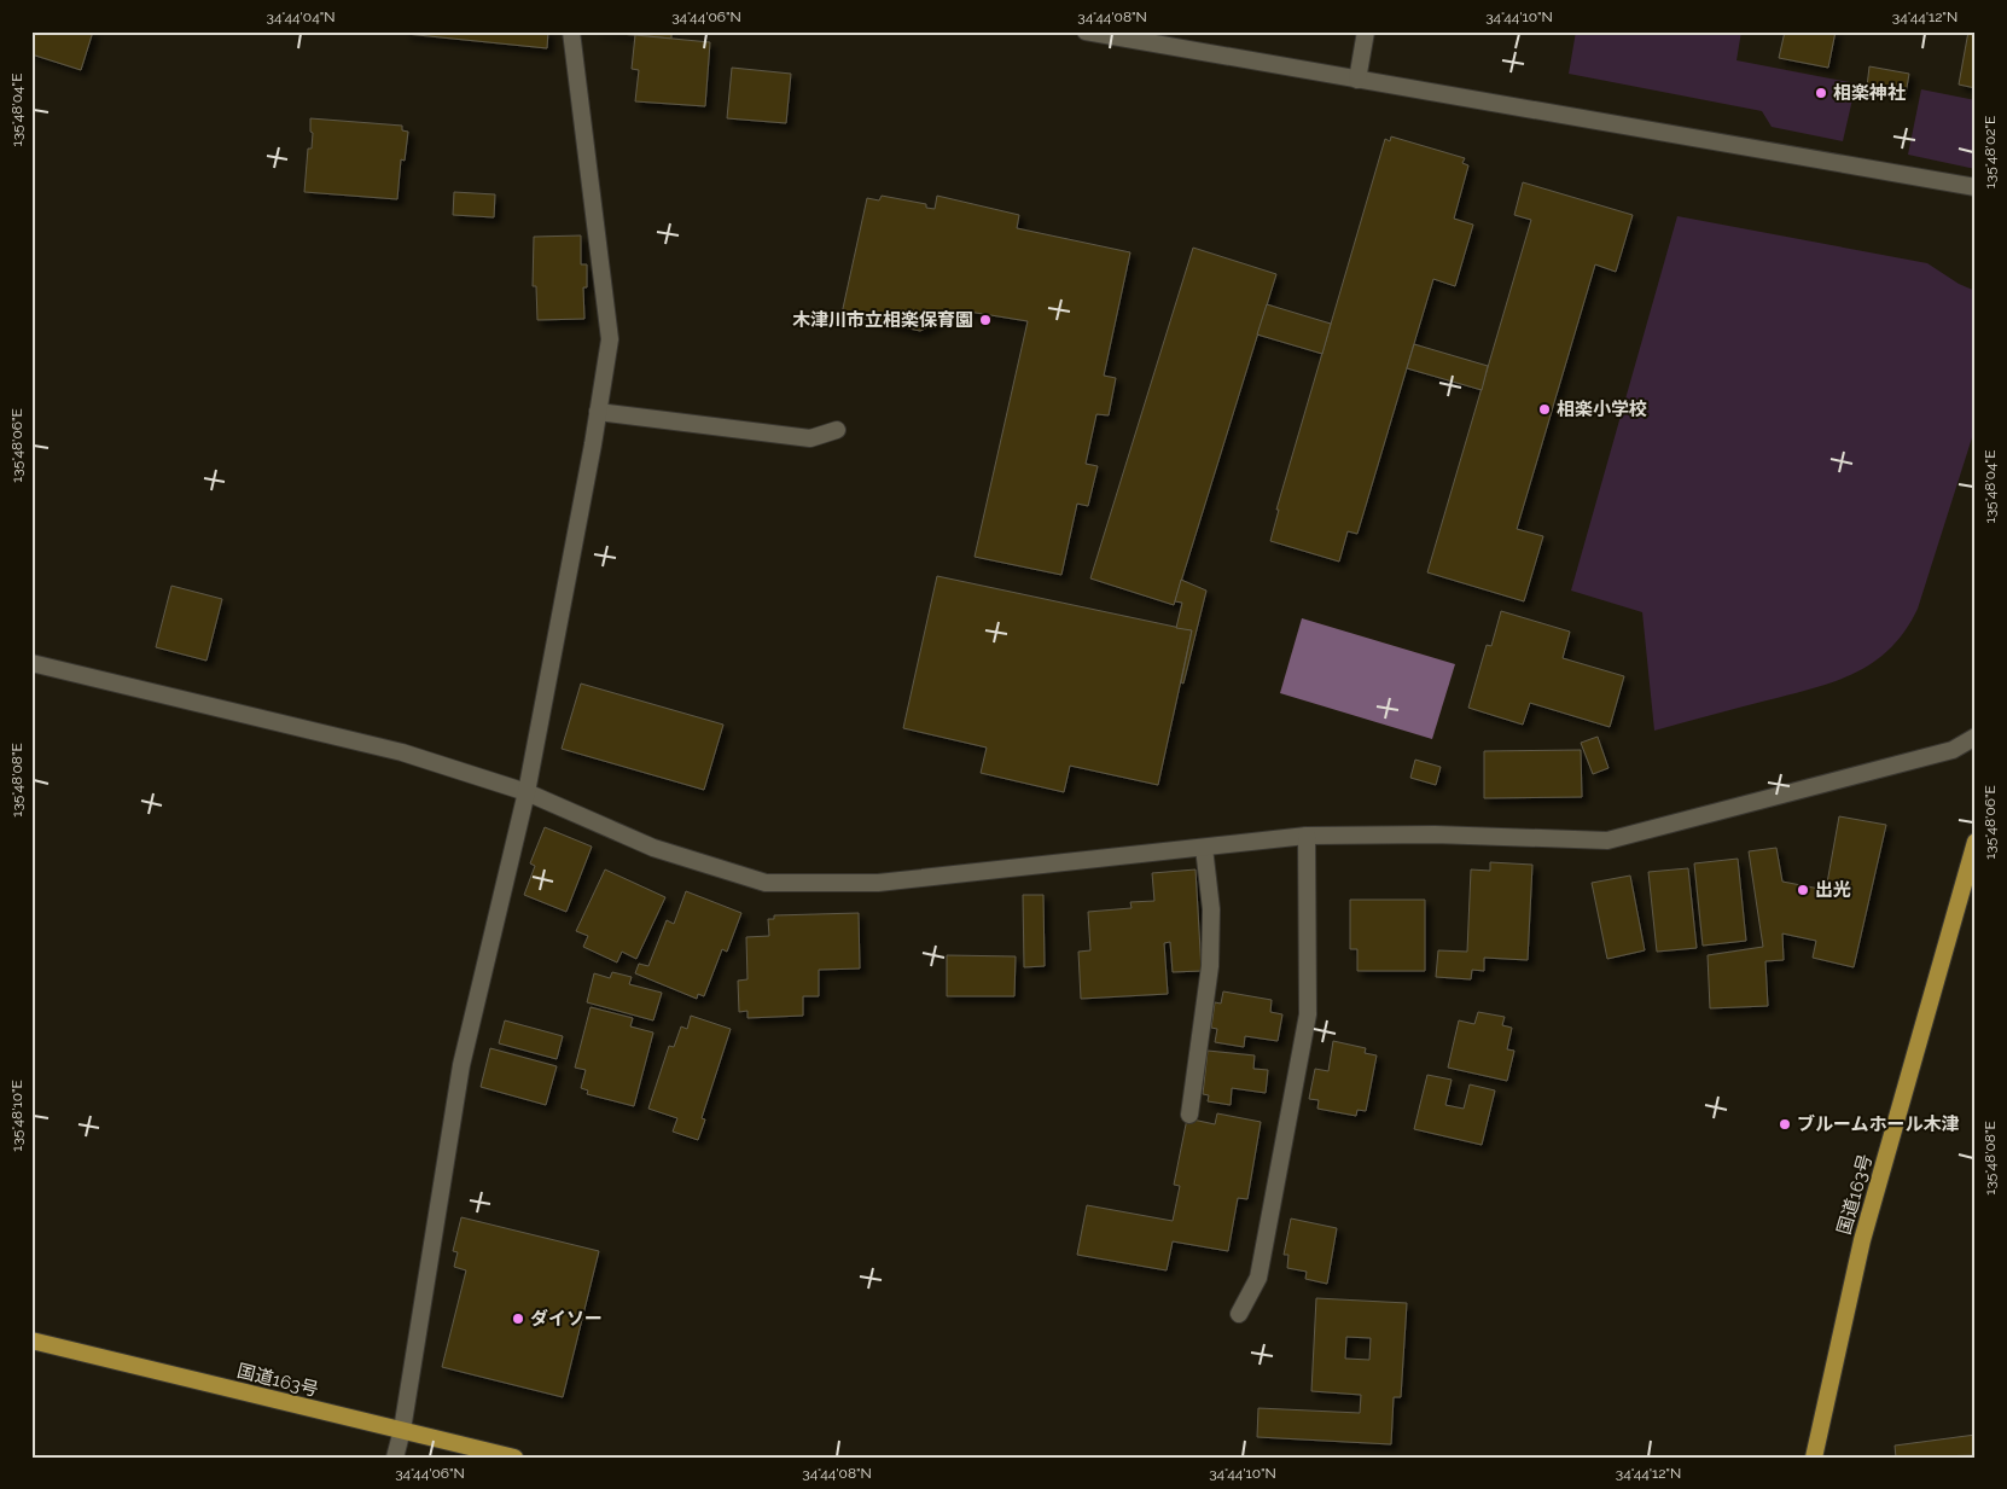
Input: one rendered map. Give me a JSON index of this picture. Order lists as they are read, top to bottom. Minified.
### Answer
{"streets":{"highway":["国道163号"]},"places":["相楽神社","木津川市立相楽保育園","相楽小学校","出光","ブルームホール木津","ダイソー"],"coordinates":["34°44'04\"N","34°44'06\"N","34°44'08\"N","34°44'10\"N","34°44'12\"N","135°48'04\"E","135°48'02\"E","135°48'06\"E","135°48'08\"E","135°48'10\"E"]}
